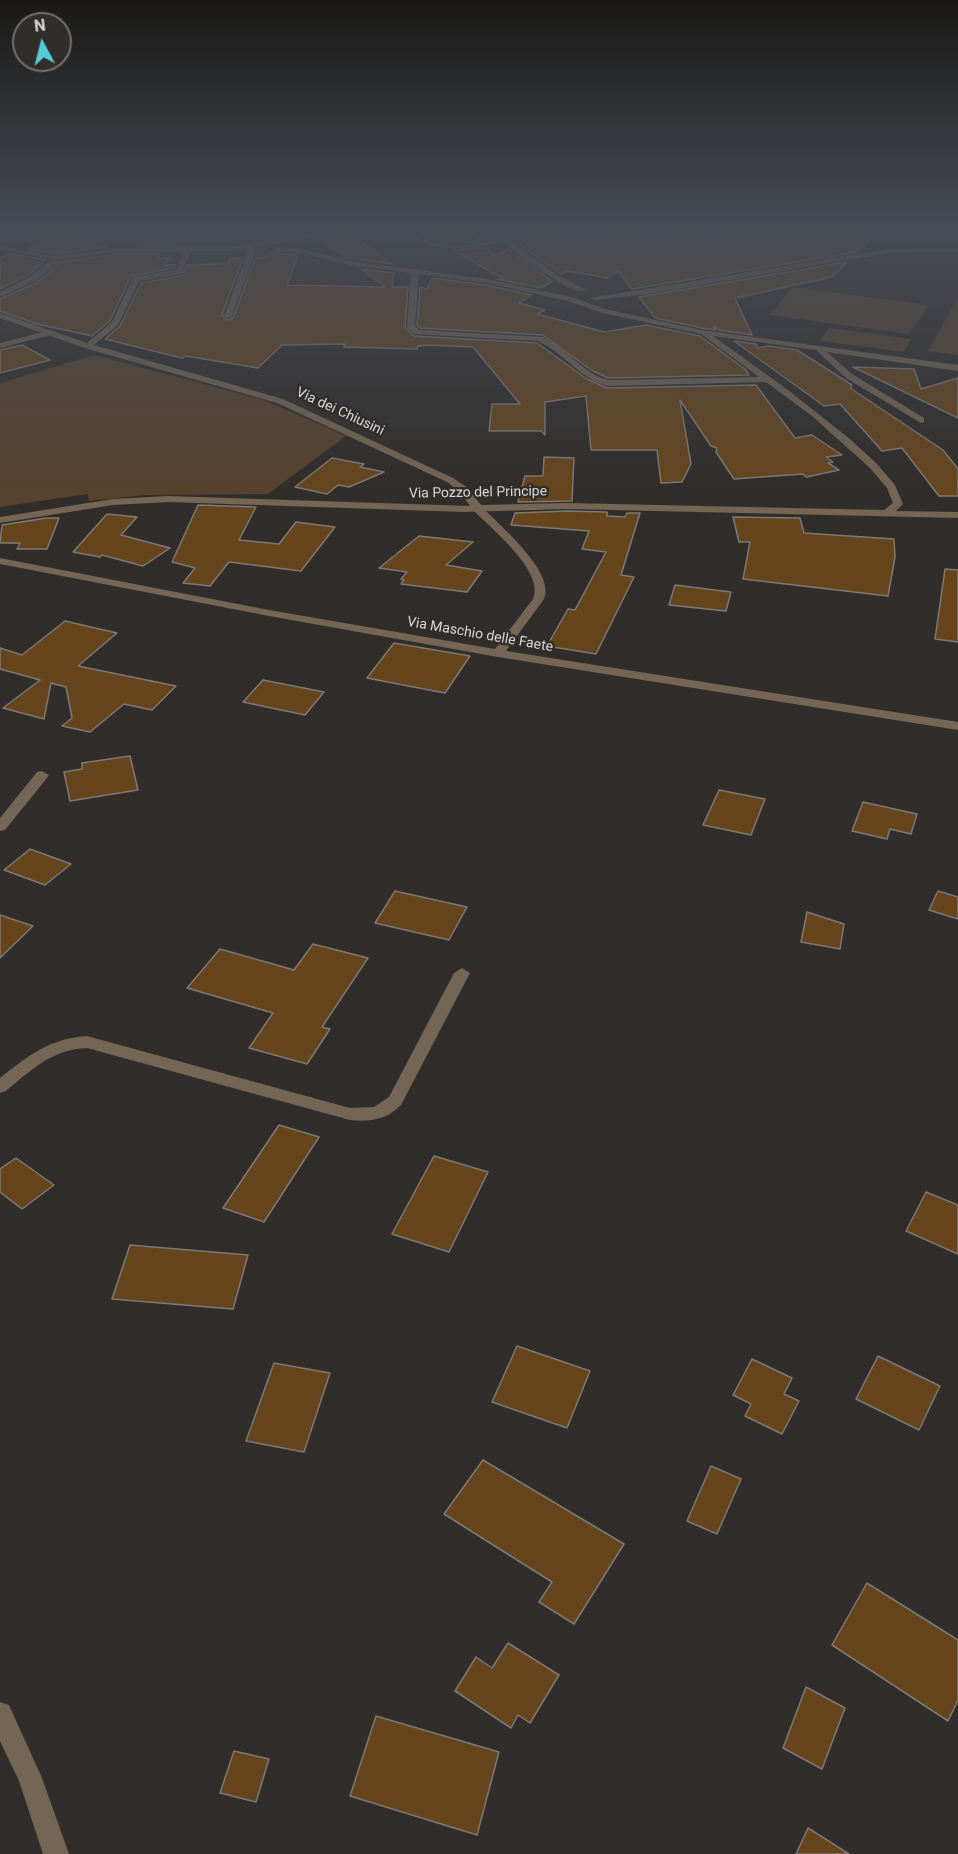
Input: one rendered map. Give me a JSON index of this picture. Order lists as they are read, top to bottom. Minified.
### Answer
{"streets":{"street":["Via dei Chiusini","Via Pozzo del Principe","Via Maschio delle Faete"]},"crossings":[["Via dei Chiusini","Via Pozzo del Principe"],["Via dei Chiusini","Via Maschio delle Faete"]],"north":"top"}
